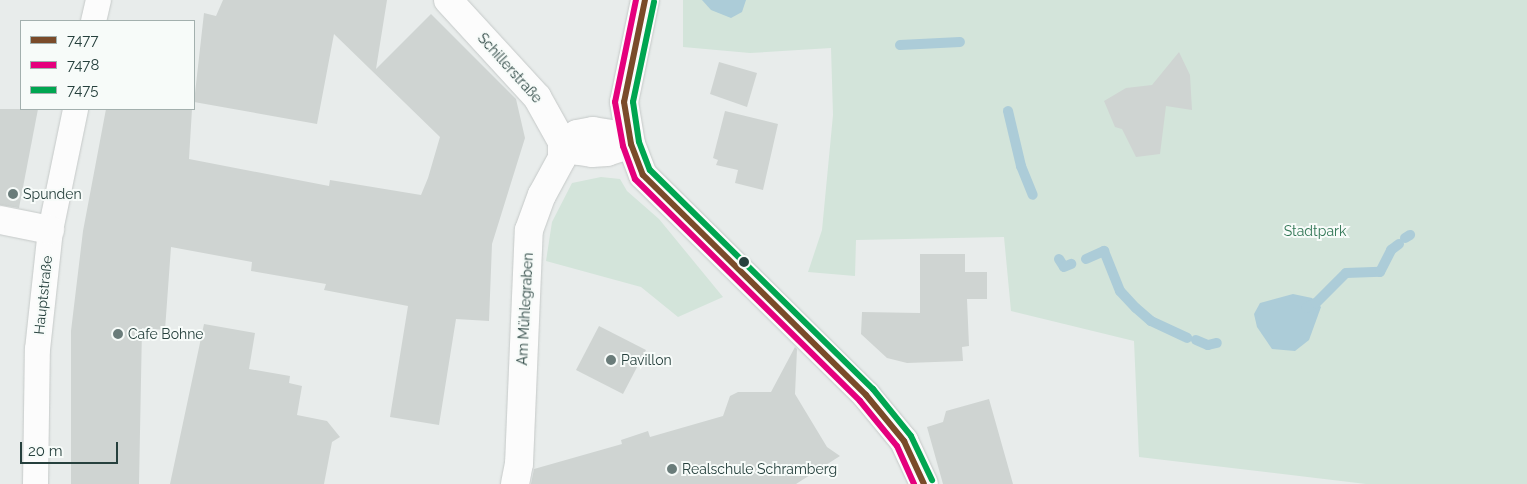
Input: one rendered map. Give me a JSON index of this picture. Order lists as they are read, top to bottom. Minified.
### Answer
{"streets":{"street":["Schillerstraße","Hauptstraße","Am Mühlegraben"]},"crossings":[["Schillerstraße","Am Mühlegraben"]],"parks":["Stadtpark"],"places":["Spunden","Cafe Bohne","Pavillon","Realschule Schramberg"],"lines":["transit line 7477","transit line 7478","transit line 7475"],"legend":["7477","7478","7475"],"scale_bar":"20 m"}
